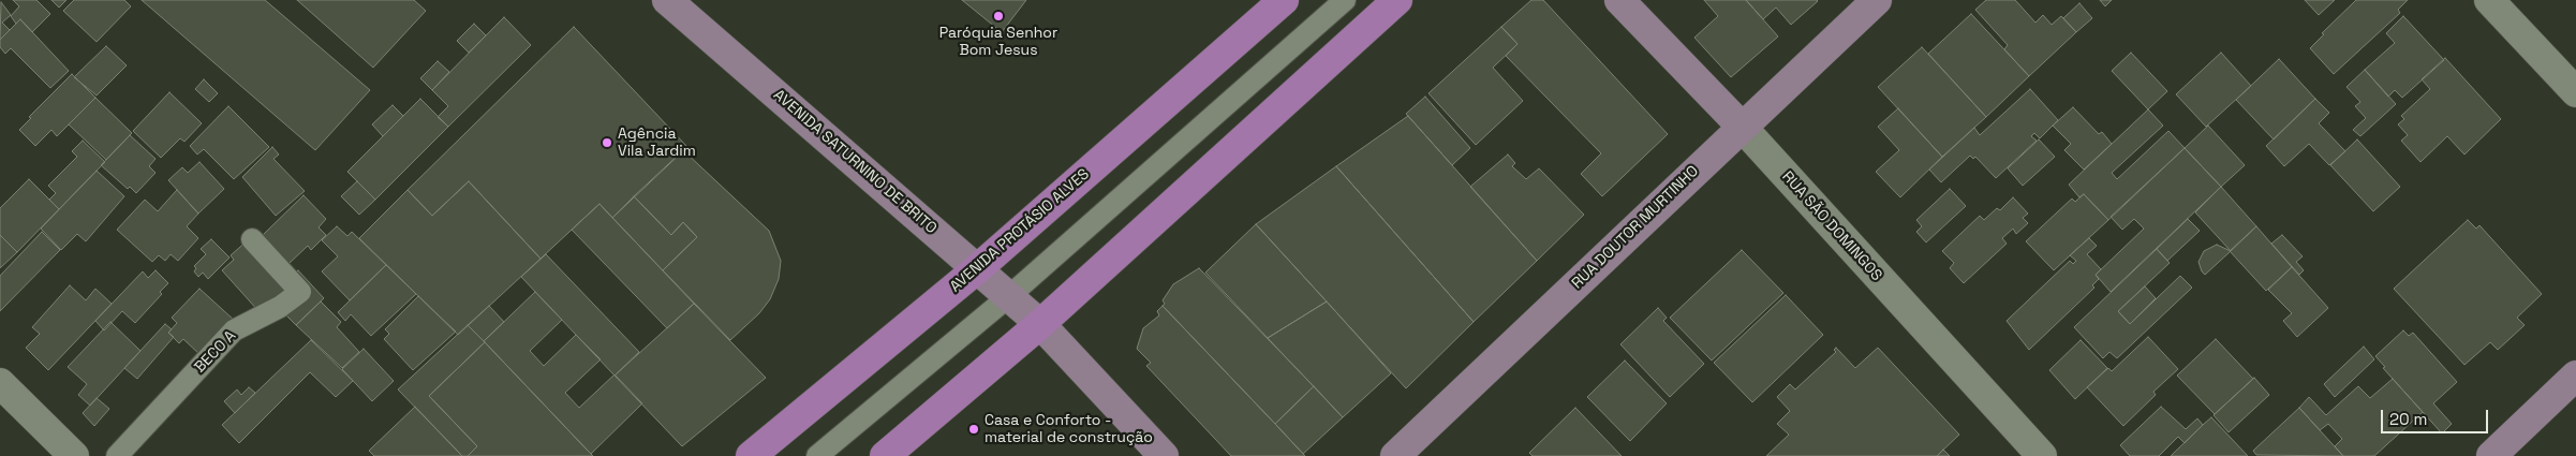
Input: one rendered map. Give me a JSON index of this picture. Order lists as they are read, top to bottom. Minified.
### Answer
{"streets":{"main road":["AVENIDA PROTÁSIO ALVES"],"street":["AVENIDA SATURNINO DE BRITO","RUA SÃO DOMINGOS","RUA DOUTOR MURTINHO"],"lane":["BECO A"]},"crossings":[["AVENIDA SATURNINO DE BRITO","AVENIDA PROTÁSIO ALVES"],["RUA SÃO DOMINGOS","RUA DOUTOR MURTINHO"]],"places":["Paróquia Senhor Bom Jesus","Agência Vila Jardim","Casa e Conforto - material de construção"],"scale_bar":"20 m"}
